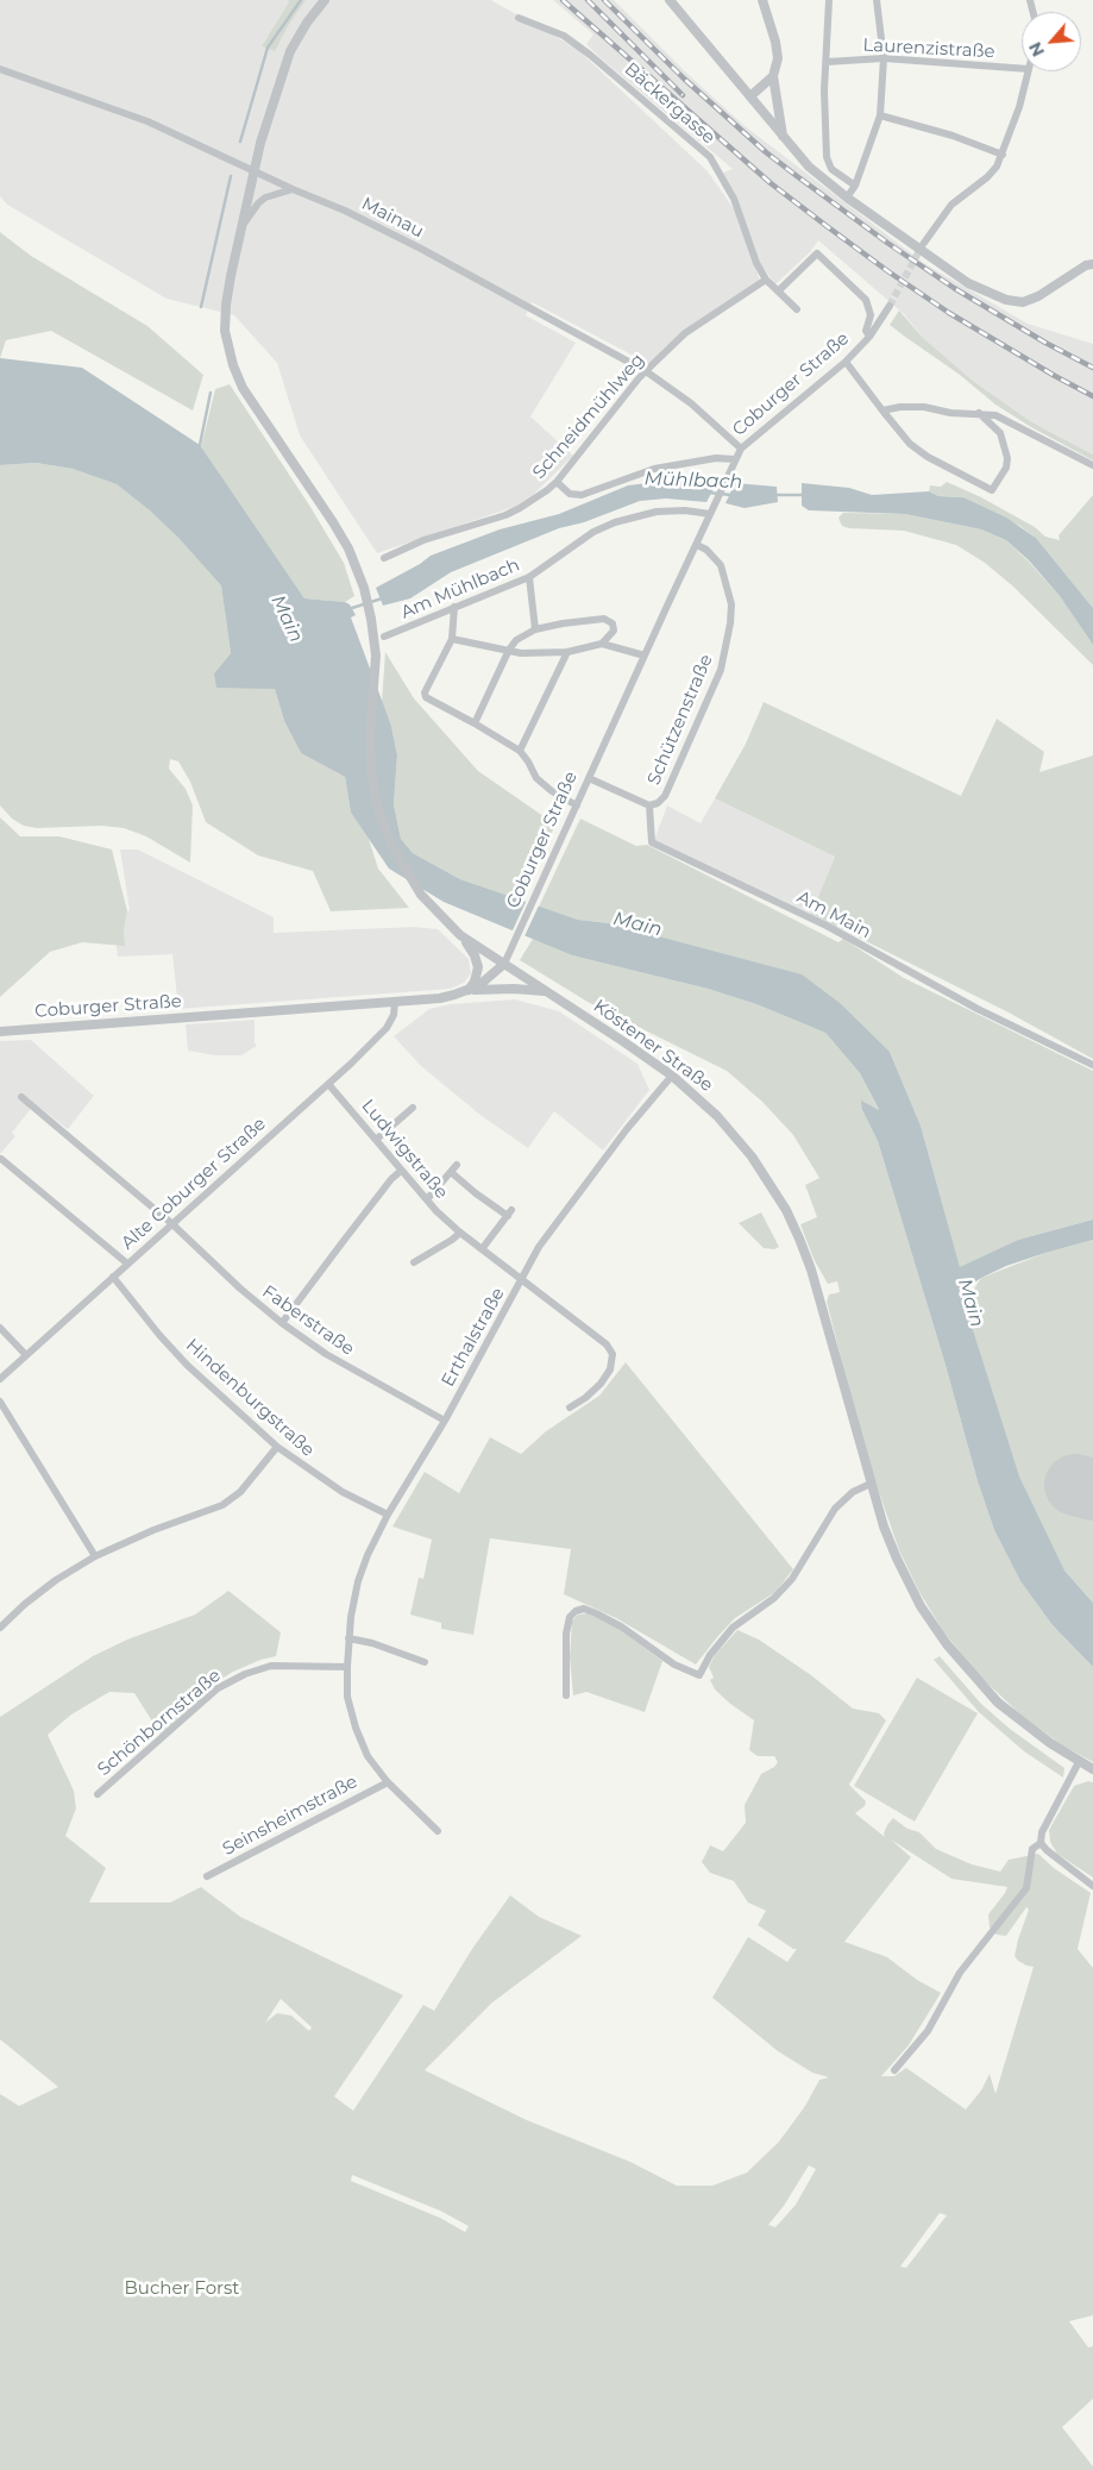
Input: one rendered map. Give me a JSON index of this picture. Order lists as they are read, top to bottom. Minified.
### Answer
{"streets":{"street":["Laurenzistraße","Bäckergasse","Mainau","Coburger Straße","Schneidmühlweg","Am Mühlbach","Schützenstraße","Am Main","Köstener Straße","Ludwigstraße","Alte Coburger Straße","Faberstraße","Erthalstraße","Hindenburgstraße","Schönbornstraße","Seinsheimstraße"]},"crossings":[["Bäckergasse","Schneidmühlweg"],["Mainau","Coburger Straße"],["Mainau","Schneidmühlweg"],["Mainau","Köstener Straße"],["Coburger Straße","Am Mühlbach"],["Coburger Straße","Schützenstraße"],["Coburger Straße","Köstener Straße"],["Coburger Straße","Alte Coburger Straße"],["Schützenstraße","Am Main"],["Köstener Straße","Erthalstraße"],["Ludwigstraße","Alte Coburger Straße"],["Ludwigstraße","Erthalstraße"],["Alte Coburger Straße","Faberstraße"],["Alte Coburger Straße","Hindenburgstraße"],["Faberstraße","Erthalstraße"],["Erthalstraße","Hindenburgstraße"],["Erthalstraße","Schönbornstraße"],["Erthalstraße","Seinsheimstraße"]],"water":["Mühlbach","Main"],"parks":["Bucher Forst"],"north":"bottom left"}
